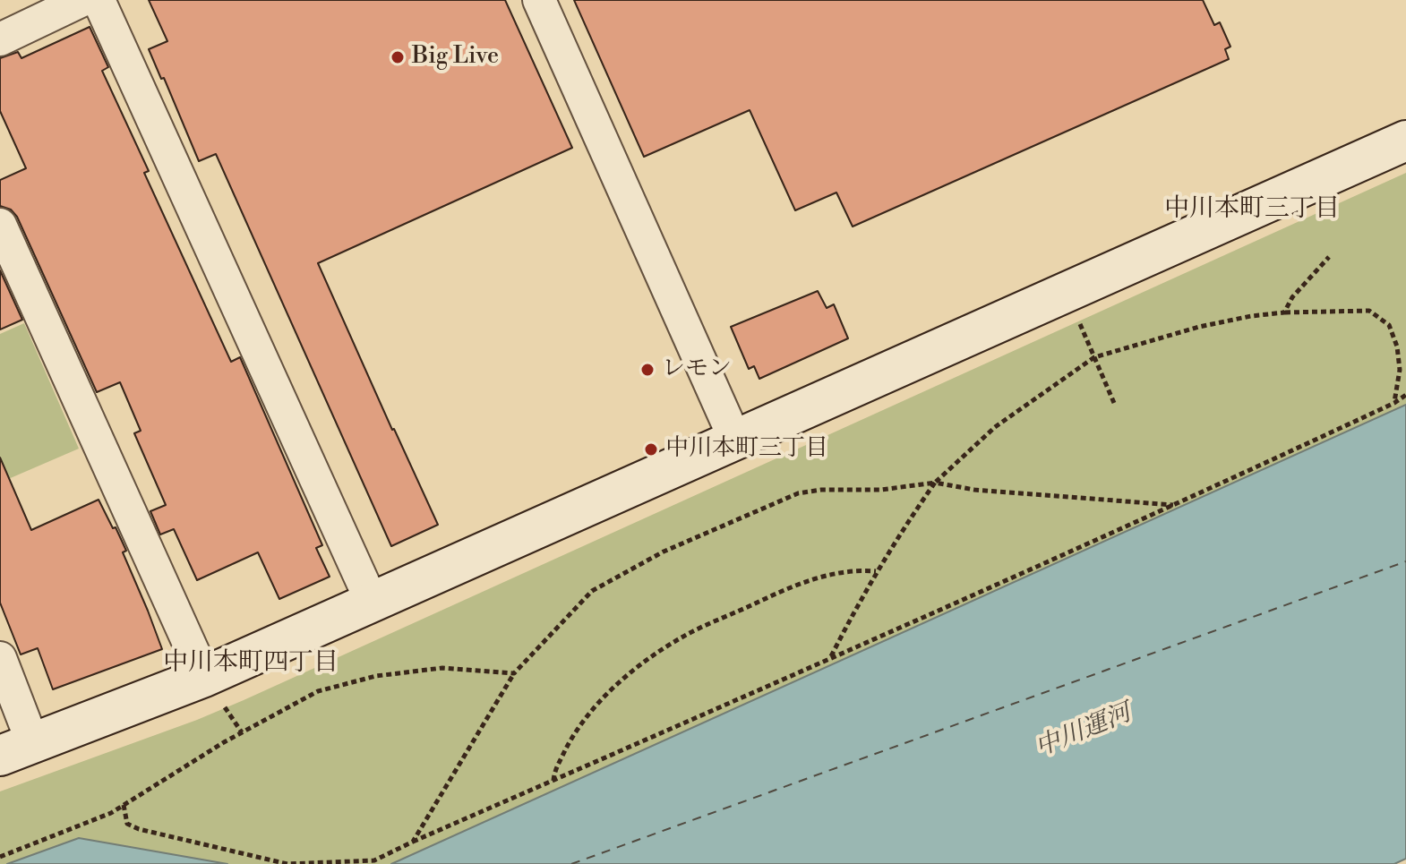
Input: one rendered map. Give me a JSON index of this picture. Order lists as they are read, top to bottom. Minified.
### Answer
{"districts":["中川本町三丁目","中川本町四丁目"],"water":["中川運河"],"places":["Big Live","レモン","中川本町三丁目"]}
